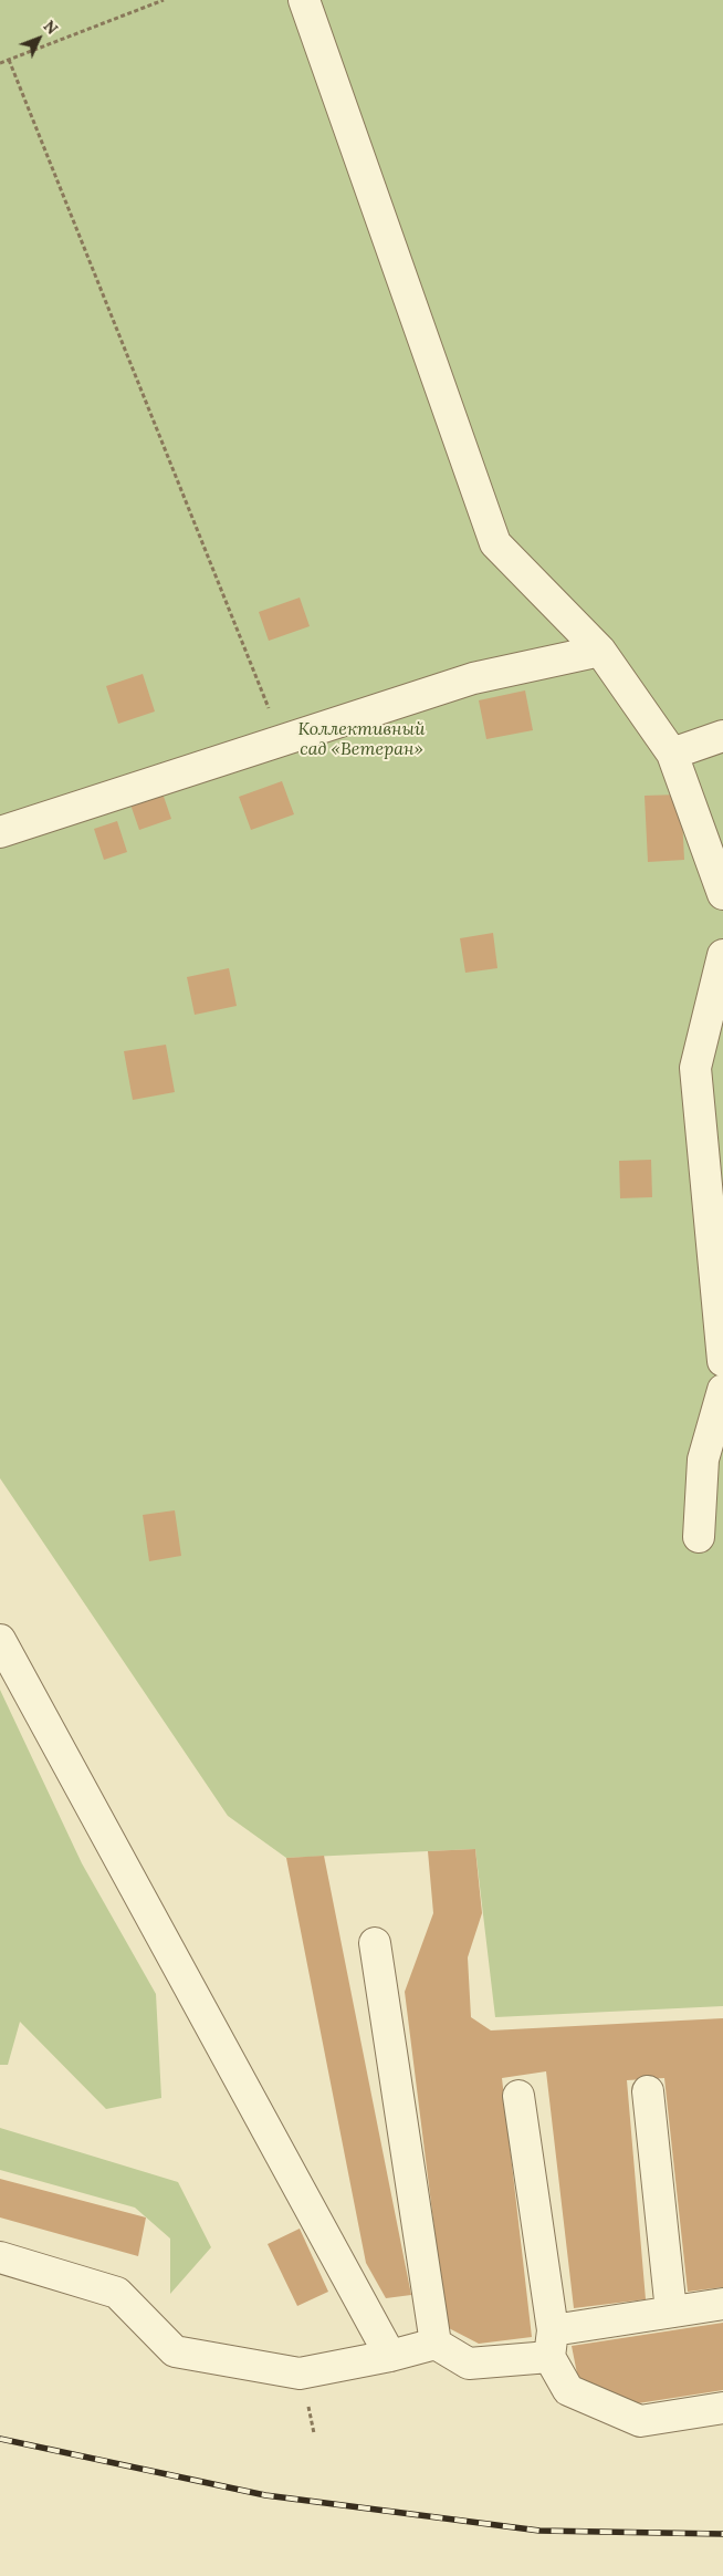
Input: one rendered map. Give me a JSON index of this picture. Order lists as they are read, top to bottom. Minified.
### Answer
{"parks":["Коллективный сад «Ветеран»"],"north":"top right"}
